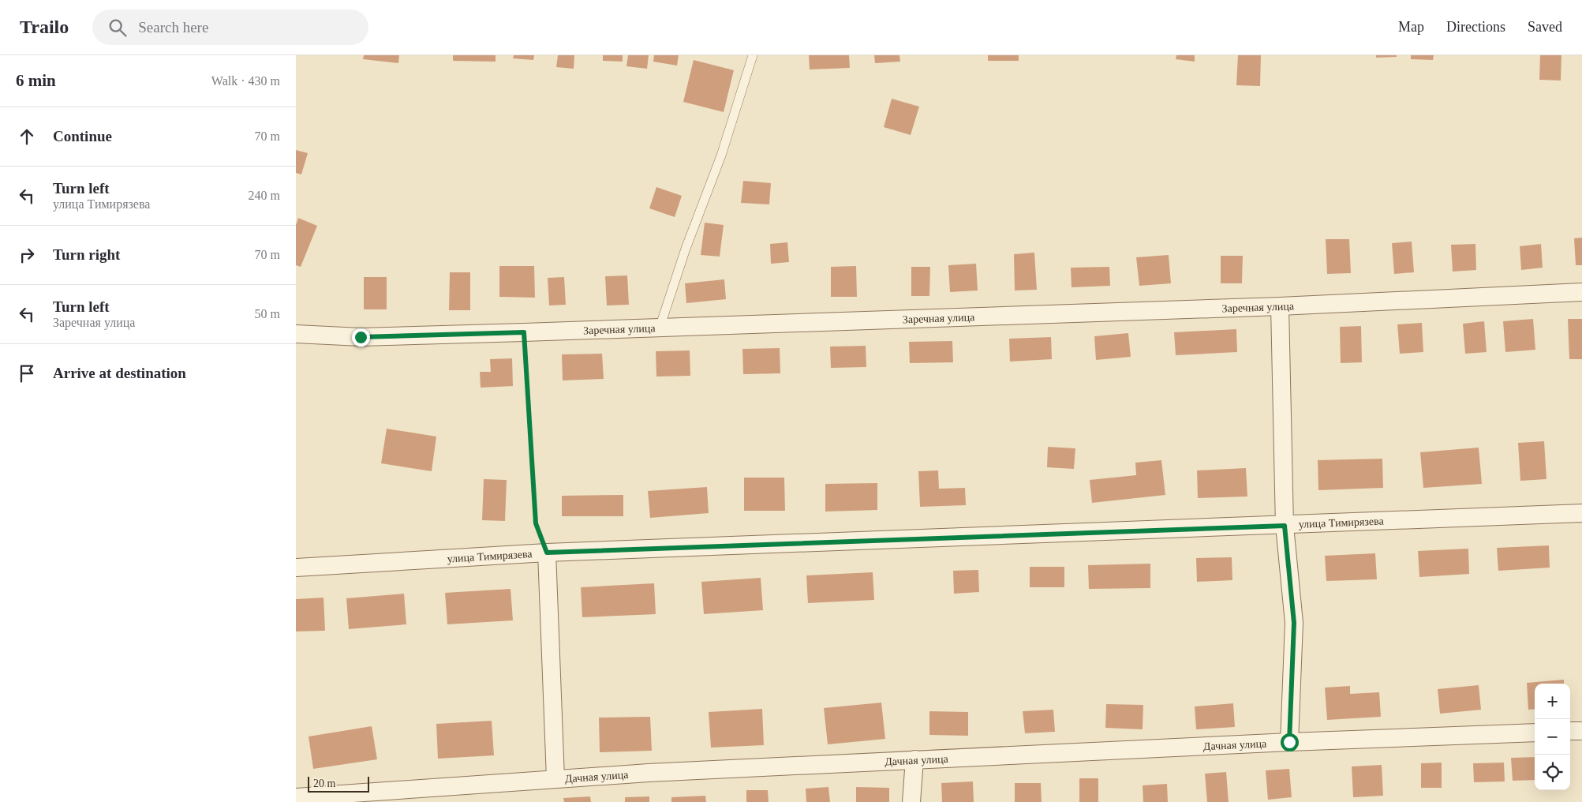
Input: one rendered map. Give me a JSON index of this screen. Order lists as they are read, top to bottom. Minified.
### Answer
{"streets":{"street":["Заречная улица","улица Тимирязева","Дачная улица"]},"scale_bar":"20 m","page":{"header":"Trailo","search":"Search here","nav":["Map","Directions","Saved"],"heading":["6 min","Walk · 430 m"],"list":[["Continue","70 m"],["Turn left","улица Тимирязева","240 m"],["Turn right","70 m"],["Turn left","Заречная улица","50 m"],"Arrive at destination"],"map_buttons":["+","−"],"scale":"20 m"}}
